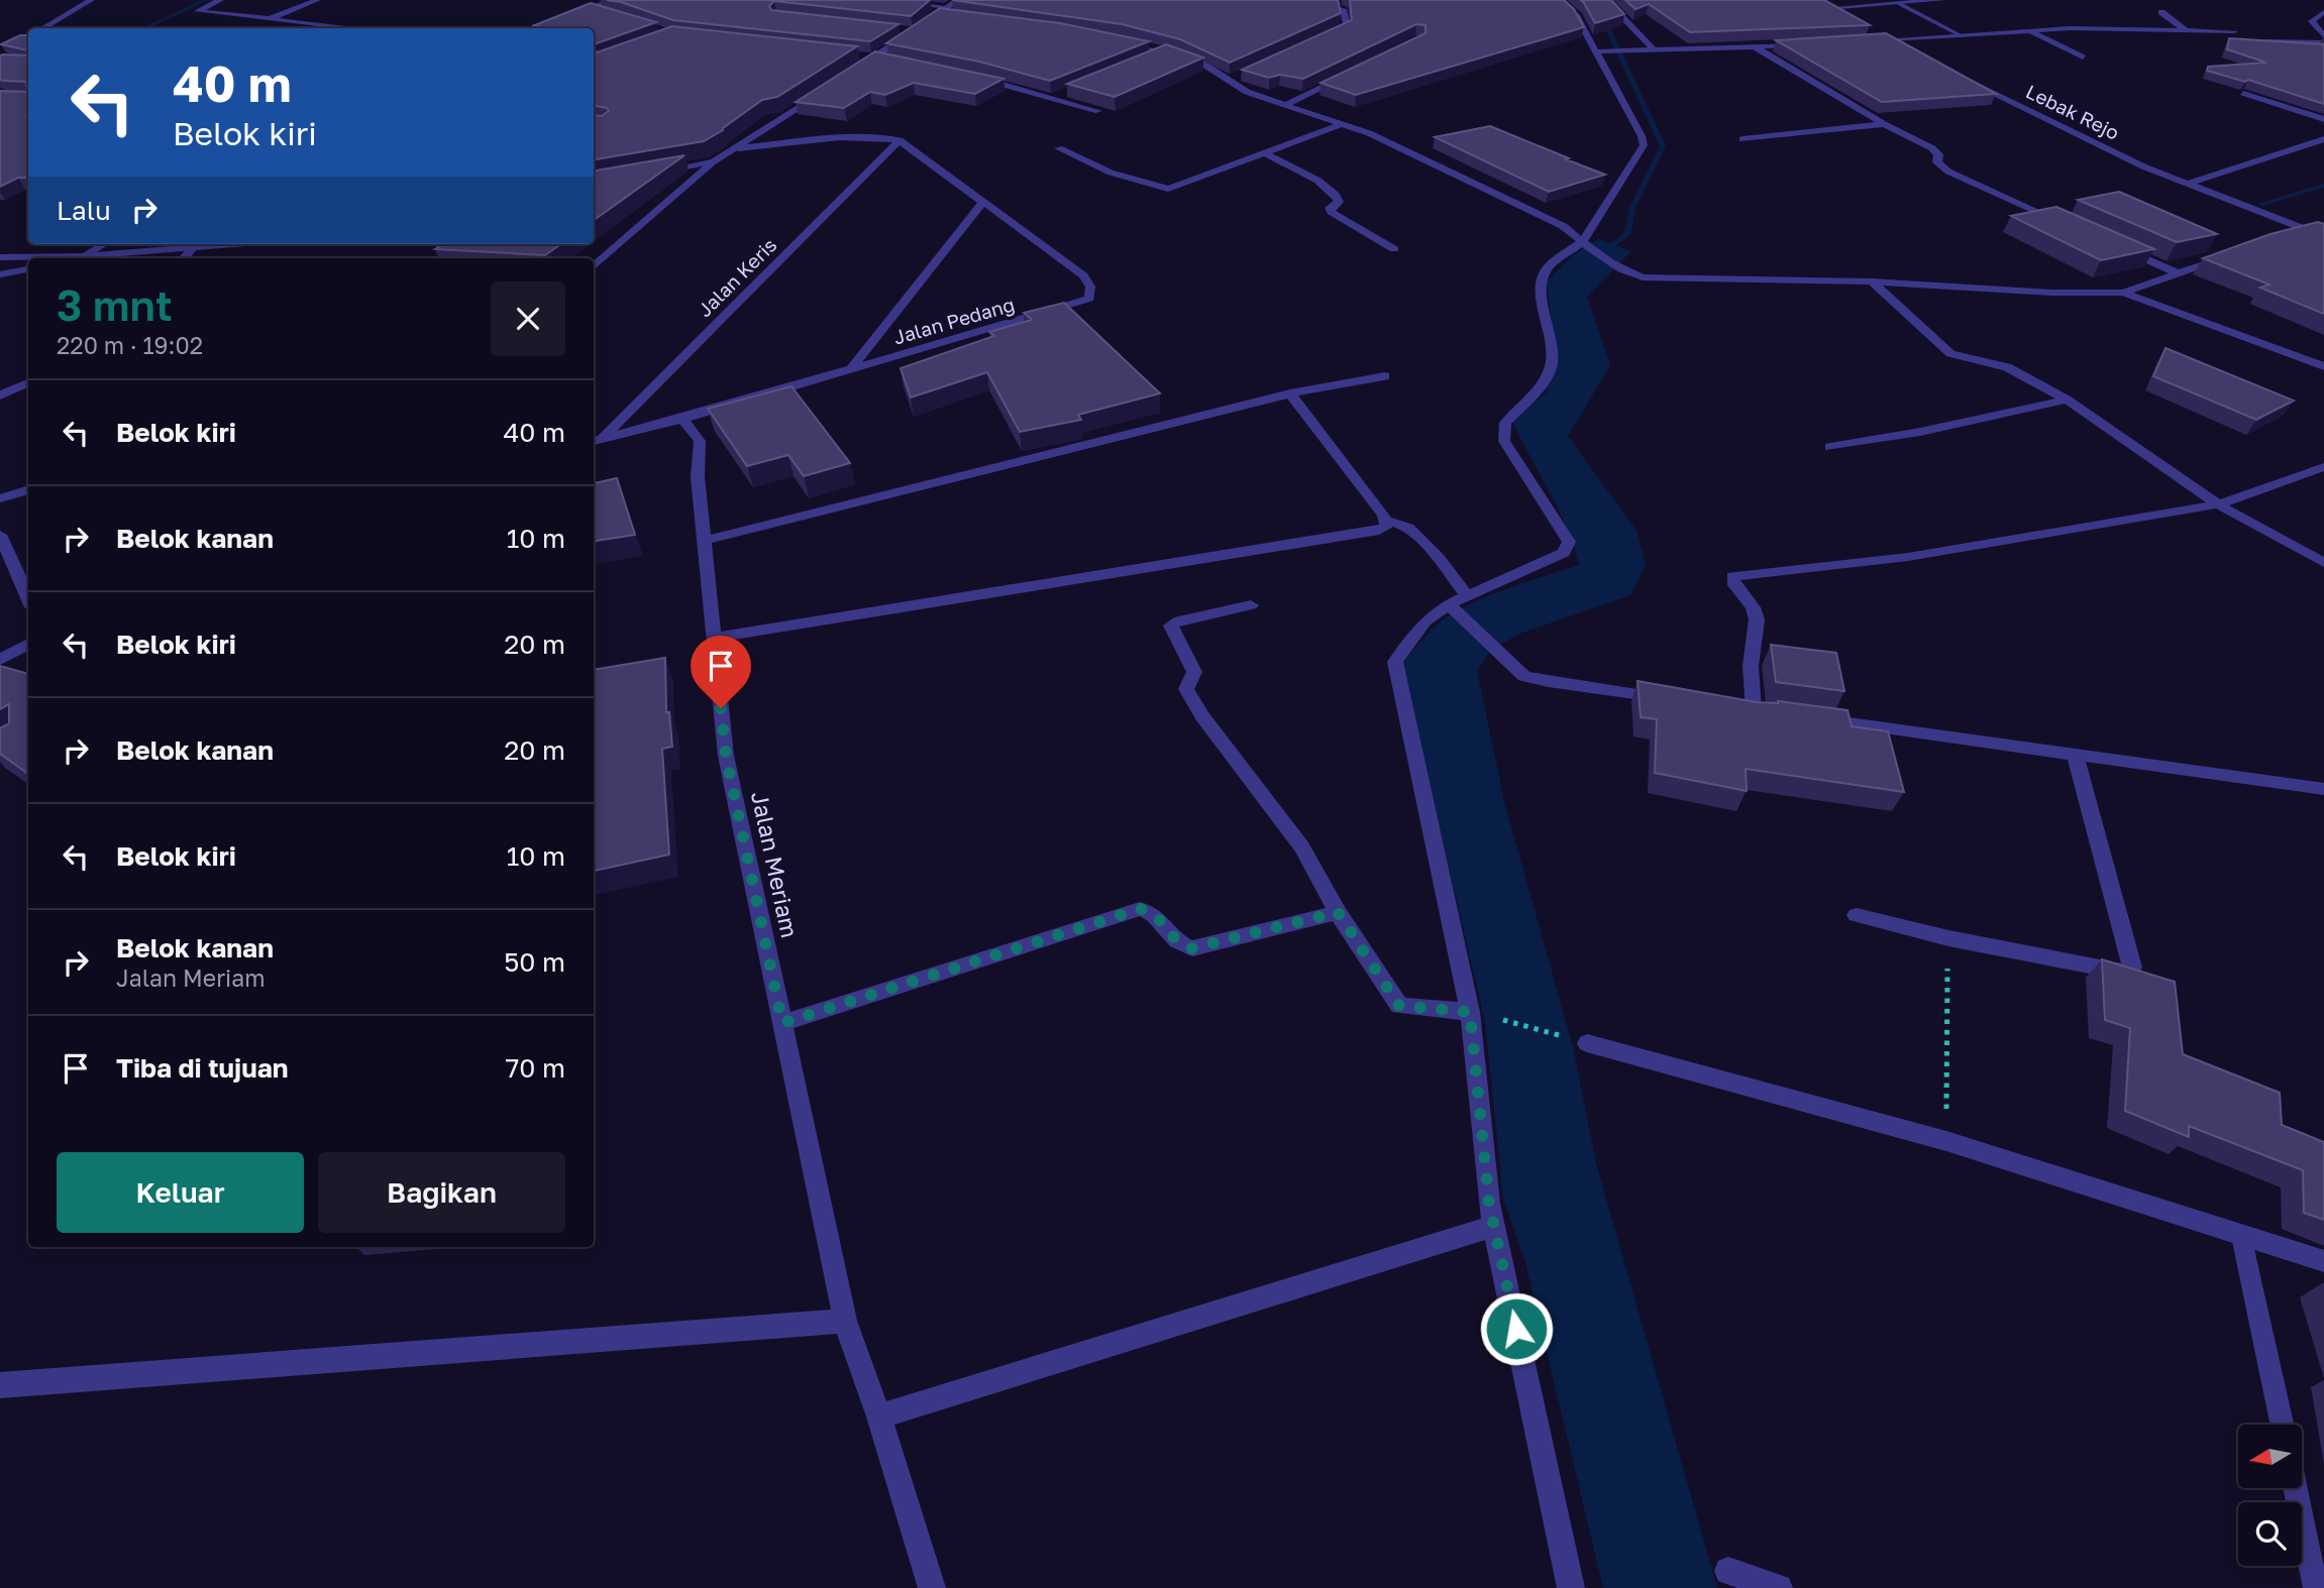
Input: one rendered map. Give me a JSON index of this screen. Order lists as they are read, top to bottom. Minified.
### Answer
{"streets":{"street":["Lebak Rejo","Jalan Keris","Jalan Pedang","Jalan Meriam"]},"crossings":[["Jalan Keris","Jalan Pedang"],["Jalan Pedang","Jalan Meriam"]],"north":"left","page":{"turn":["40 m","Belok kiri"],"then":"Lalu","heading":["3 mnt","220 m · 19:02"],"list":[{"name":"Belok kiri","value":"40 m"},{"name":"Belok kanan","value":"10 m"},{"name":"Belok kiri","value":"20 m"},{"name":"Belok kanan","value":"20 m"},{"name":"Belok kiri","value":"10 m"},{"name":"Belok kanan","note":"Jalan Meriam","value":"50 m"},{"name":"Tiba di tujuan","value":"70 m"}],"buttons":["Keluar","Bagikan"]}}
